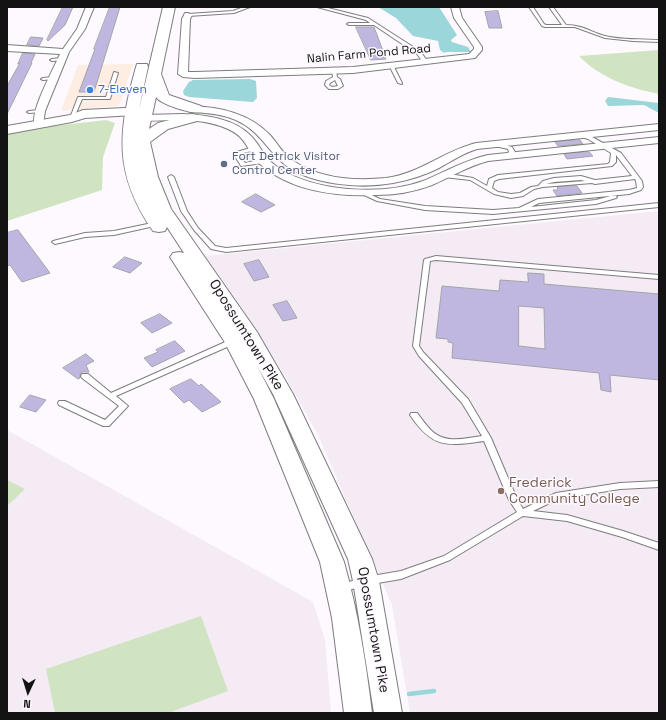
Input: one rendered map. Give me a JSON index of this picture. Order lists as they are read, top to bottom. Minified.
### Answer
{"streets":{"main road":["Opossumtown Pike"],"street":["Nalin Farm Pond Road"]},"places":["7-Eleven","Fort Detrick Visitor Control Center","Frederick Community College"],"north":"bottom"}
